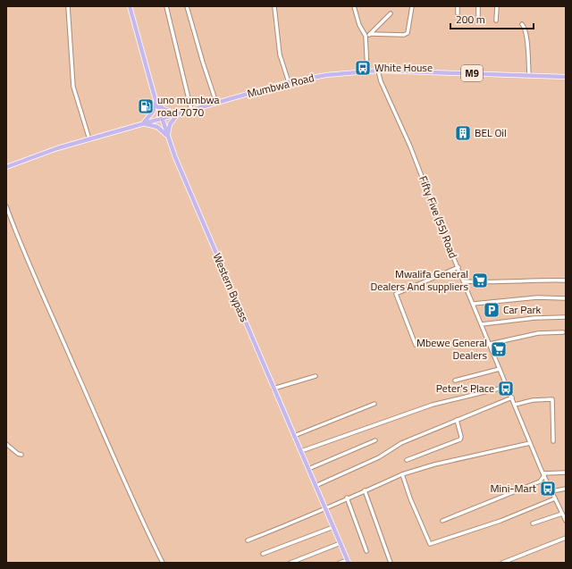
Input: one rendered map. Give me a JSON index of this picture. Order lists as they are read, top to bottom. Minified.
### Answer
{"streets":{"main road":["M9","Mumbwa Road","Western Bypass"],"street":["Fifty Five (55) Road"]},"crossings":[["Mumbwa Road","Fifty Five (55) Road"],["Mumbwa Road","Western Bypass"]],"places":{"bus stop":["White House","Peter's Place","Mini-Mart"],"fuel station":["uno mumbwa road 7070"],"building":["BEL Oil"],"supermarket":["Mwalifa General Dealers And suppliers","Mbewe General Dealers"],"parking":["Car Park"]},"scale_bar":"200 m"}
